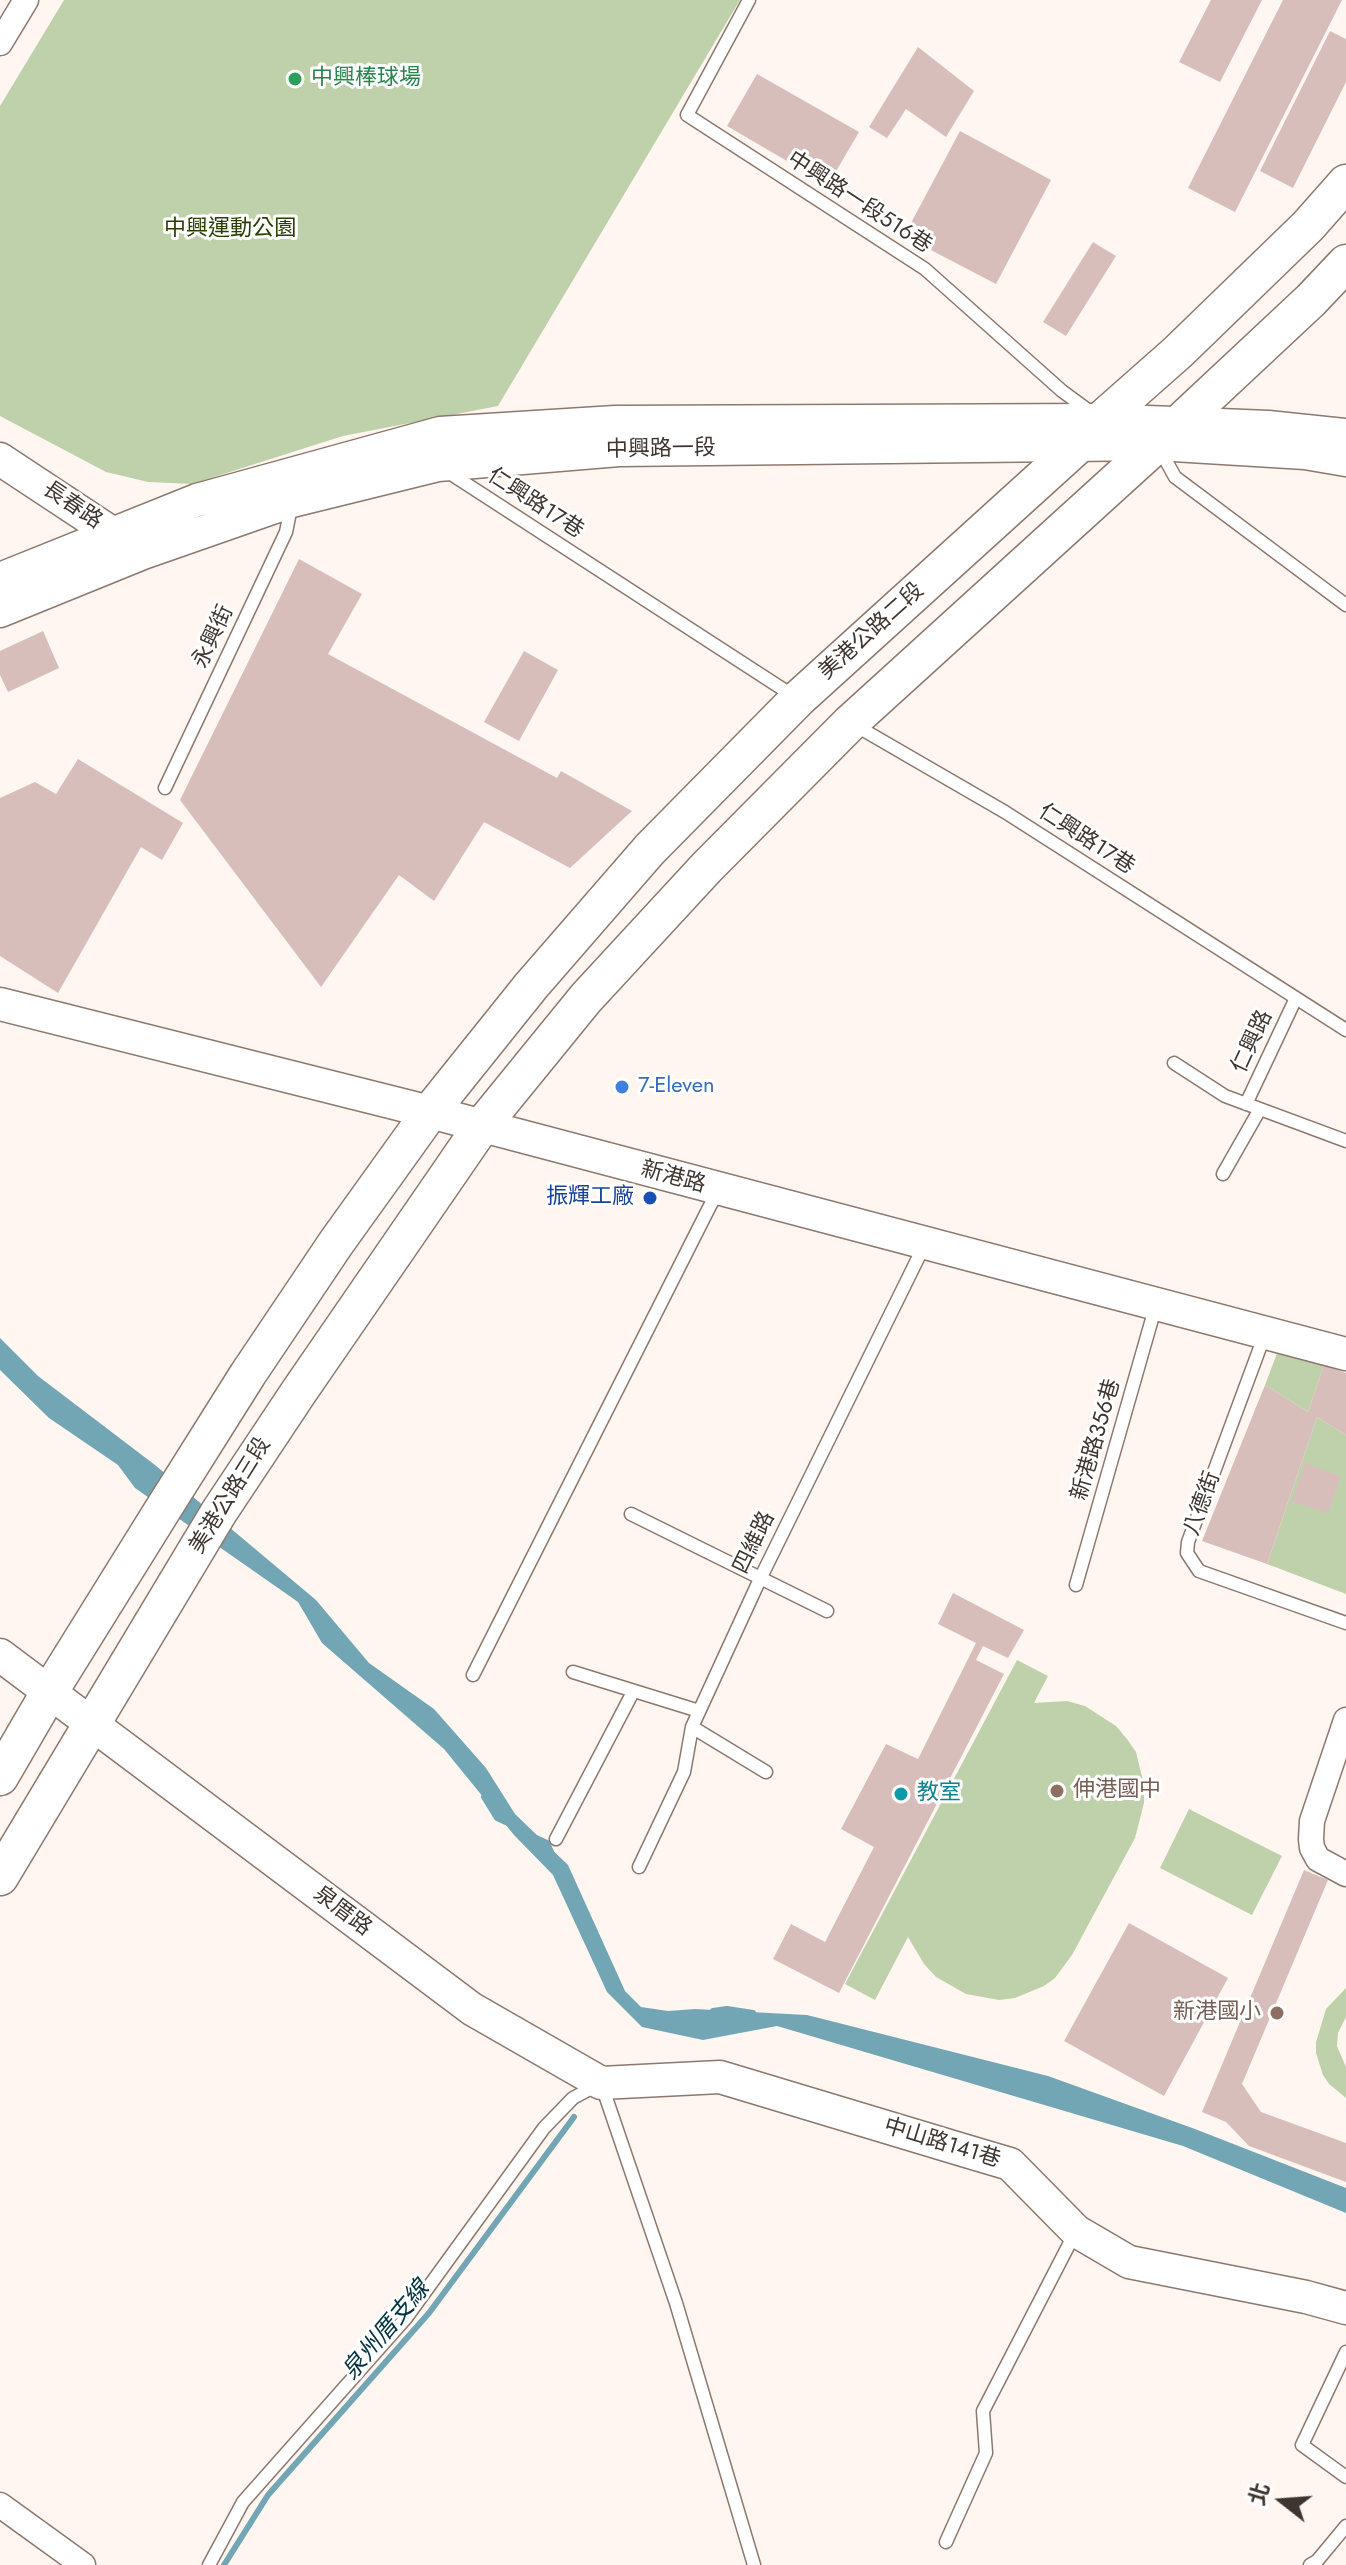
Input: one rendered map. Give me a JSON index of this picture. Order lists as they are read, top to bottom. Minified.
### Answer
{"streets":{"main road":["美港公路二段","美港公路三段"],"street":["中興路一段","長春路","新港路","泉厝路","中山路141巷"],"lane":["中興路一段516巷","仁興路17巷","永興街","仁興路","新港路356巷","八德街","四維路"]},"crossings":[["中興路一段516巷","中興路一段"],["中興路一段516巷","美港公路二段"],["中興路一段","仁興路17巷"],["中興路一段","長春路"],["中興路一段","美港公路二段"],["中興路一段","永興街"],["仁興路17巷","美港公路二段"],["仁興路17巷","仁興路"],["美港公路二段","新港路"],["新港路","新港路356巷"],["新港路","美港公路三段"],["新港路","八德街"],["新港路","四維路"],["美港公路三段","泉厝路"],["泉厝路","中山路141巷"]],"water":["泉州厝支線"],"parks":["中興運動公園"],"places":["中興棒球場","7-Eleven","振輝工廠","伸港國中","教室","新港國小"],"north":"left"}
